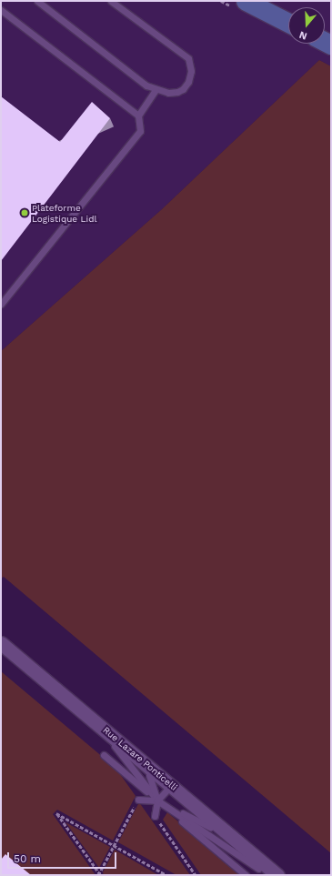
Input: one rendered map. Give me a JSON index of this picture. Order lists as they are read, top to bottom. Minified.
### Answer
{"streets":{"street":["Rue Lazare Ponticelli"]},"places":["Plateforme Logistique Lidl"],"scale_bar":"50 m","north":"bottom"}
